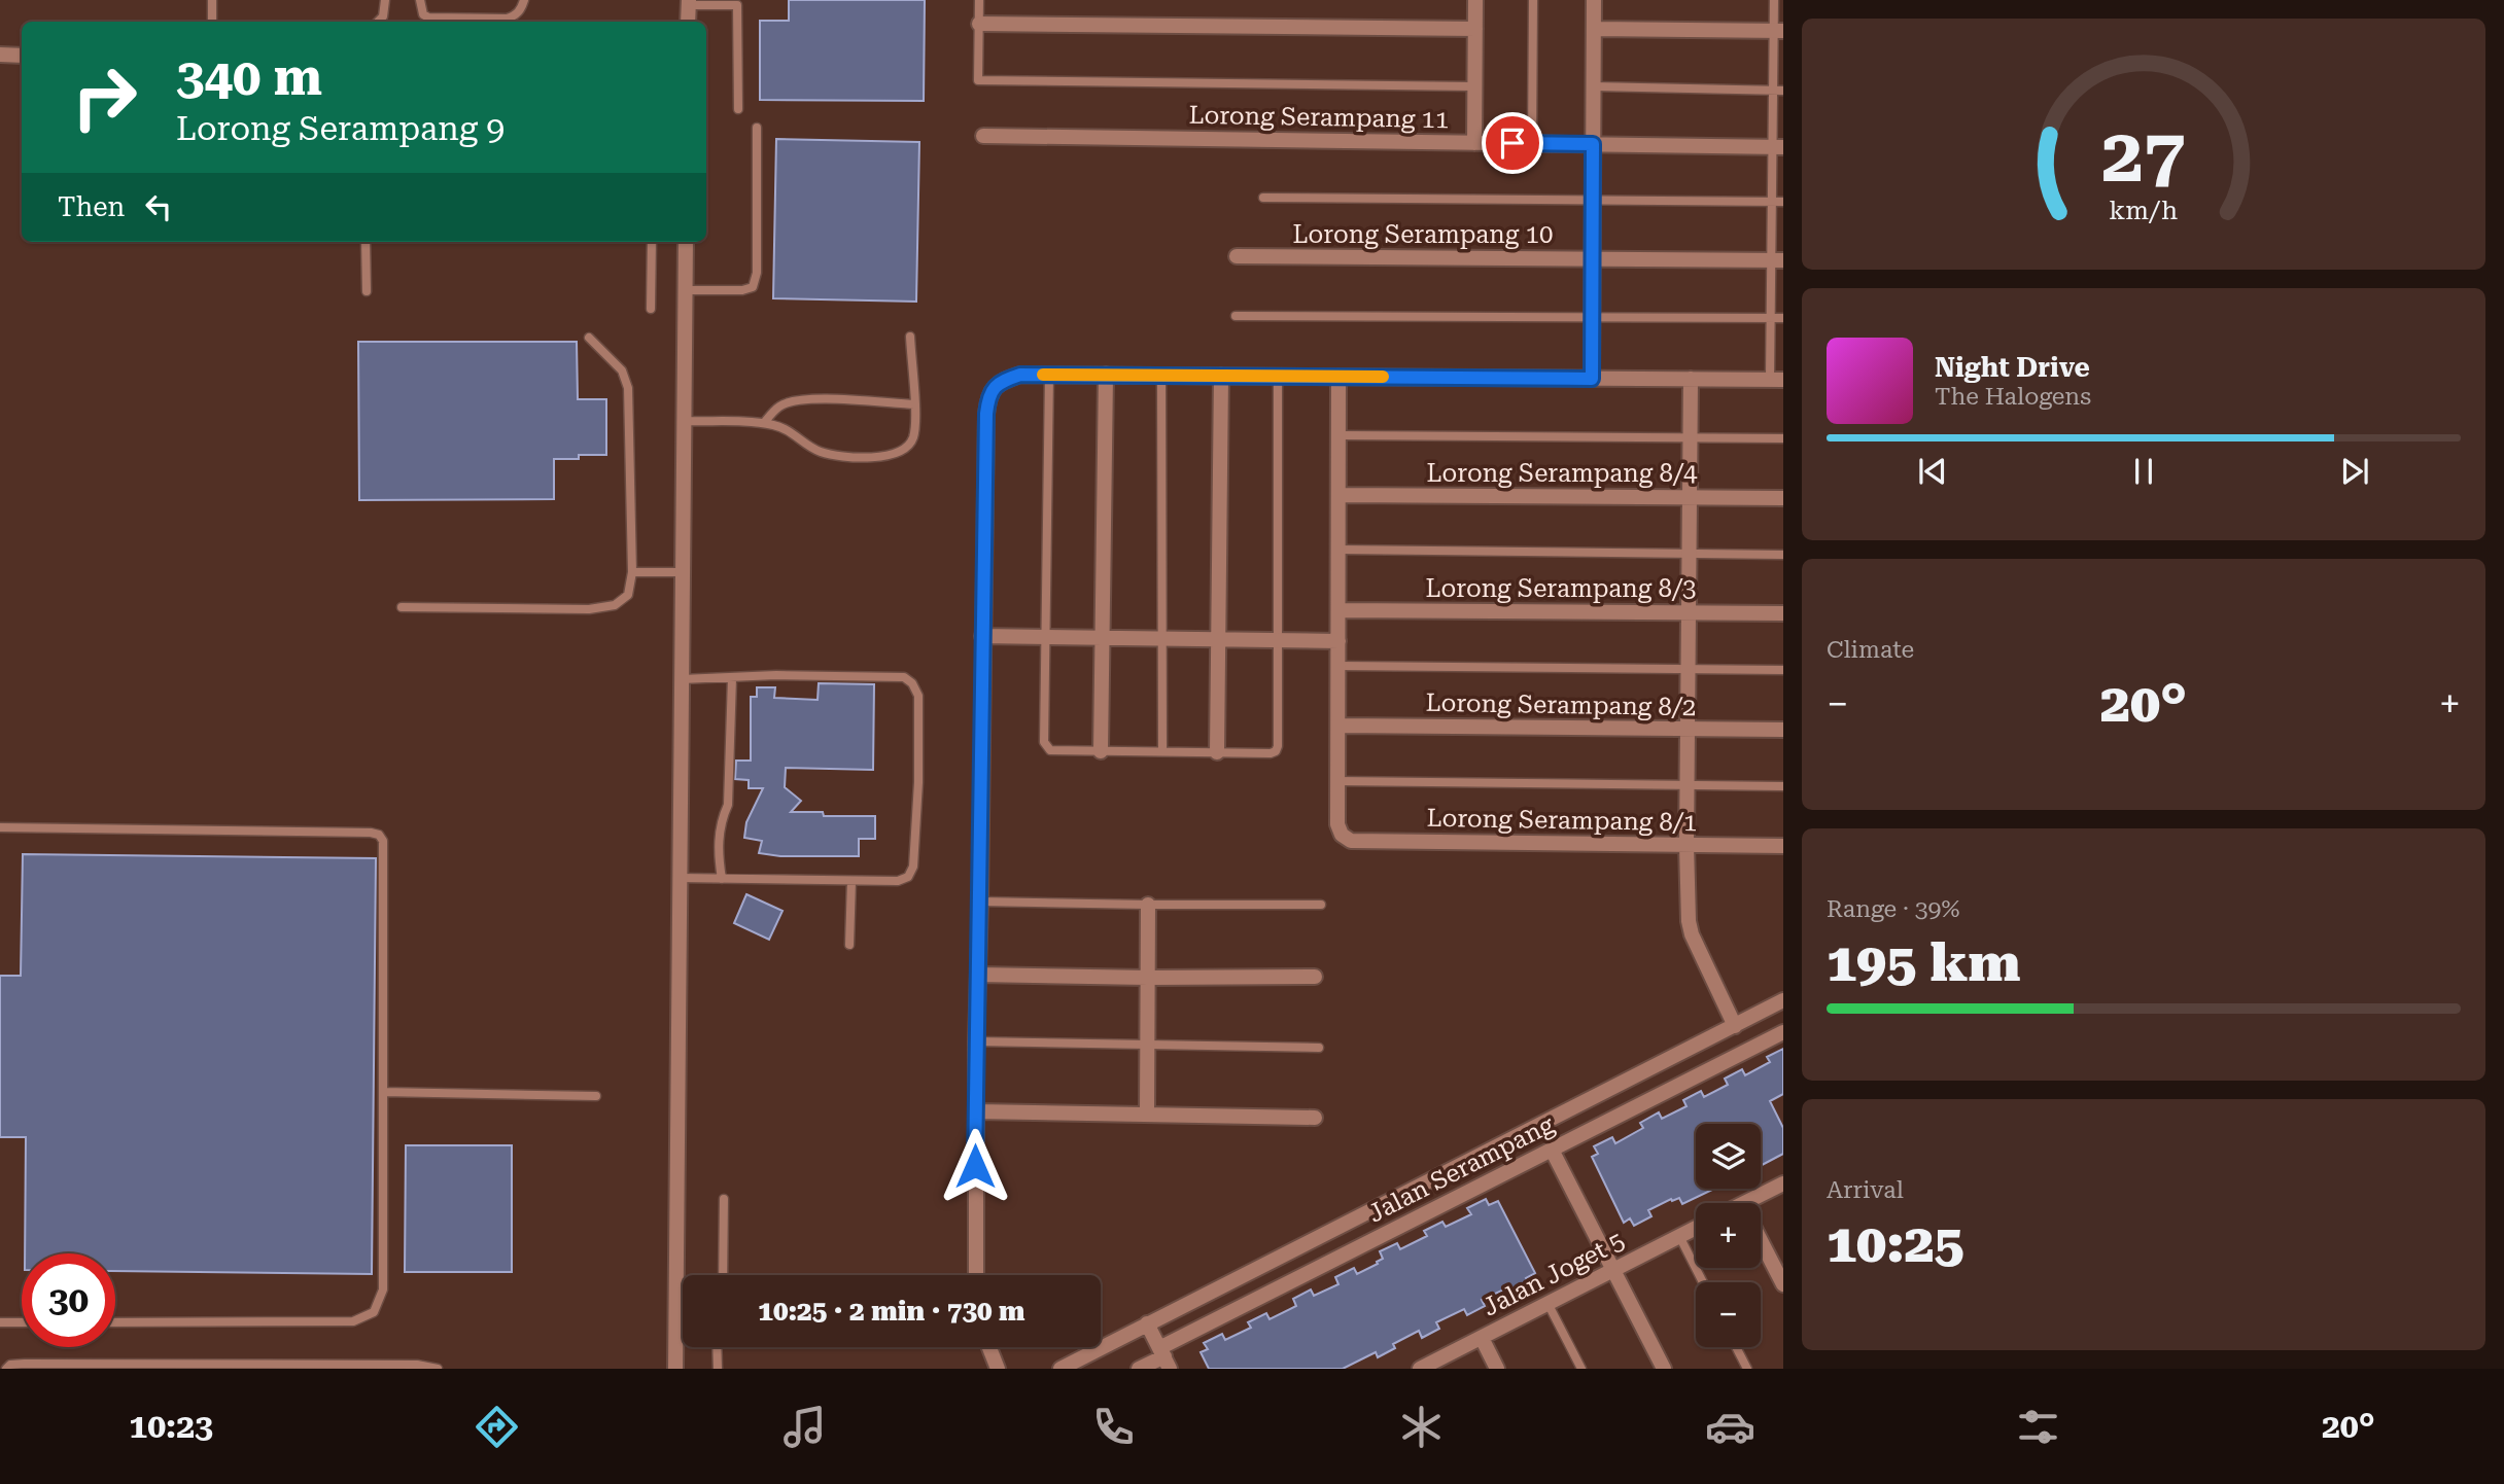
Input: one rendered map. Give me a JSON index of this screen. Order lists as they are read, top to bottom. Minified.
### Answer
{"streets":{"street":["Lorong Serampang 11","Lorong Serampang 10","Lorong Serampang 8/4","Lorong Serampang 8/3","Lorong Serampang 8/2","Lorong Serampang 8/1","Jalan Serampang","Jalan Joget 5"]},"page":{"turn":["340 m","Lorong Serampang 9"],"then":"Then","song":["Night Drive","The Halogens"],"tile":["Climate",["Range · 39%","195 km"],["Arrival","10:25"]],"heat":["−","20°","+"],"map_buttons":["+","−"],"limit":"30","trip":"10:25 · 2 min · 730 m","tabs":["10:23","20°"],"gauge":["27","km/h"]}}
